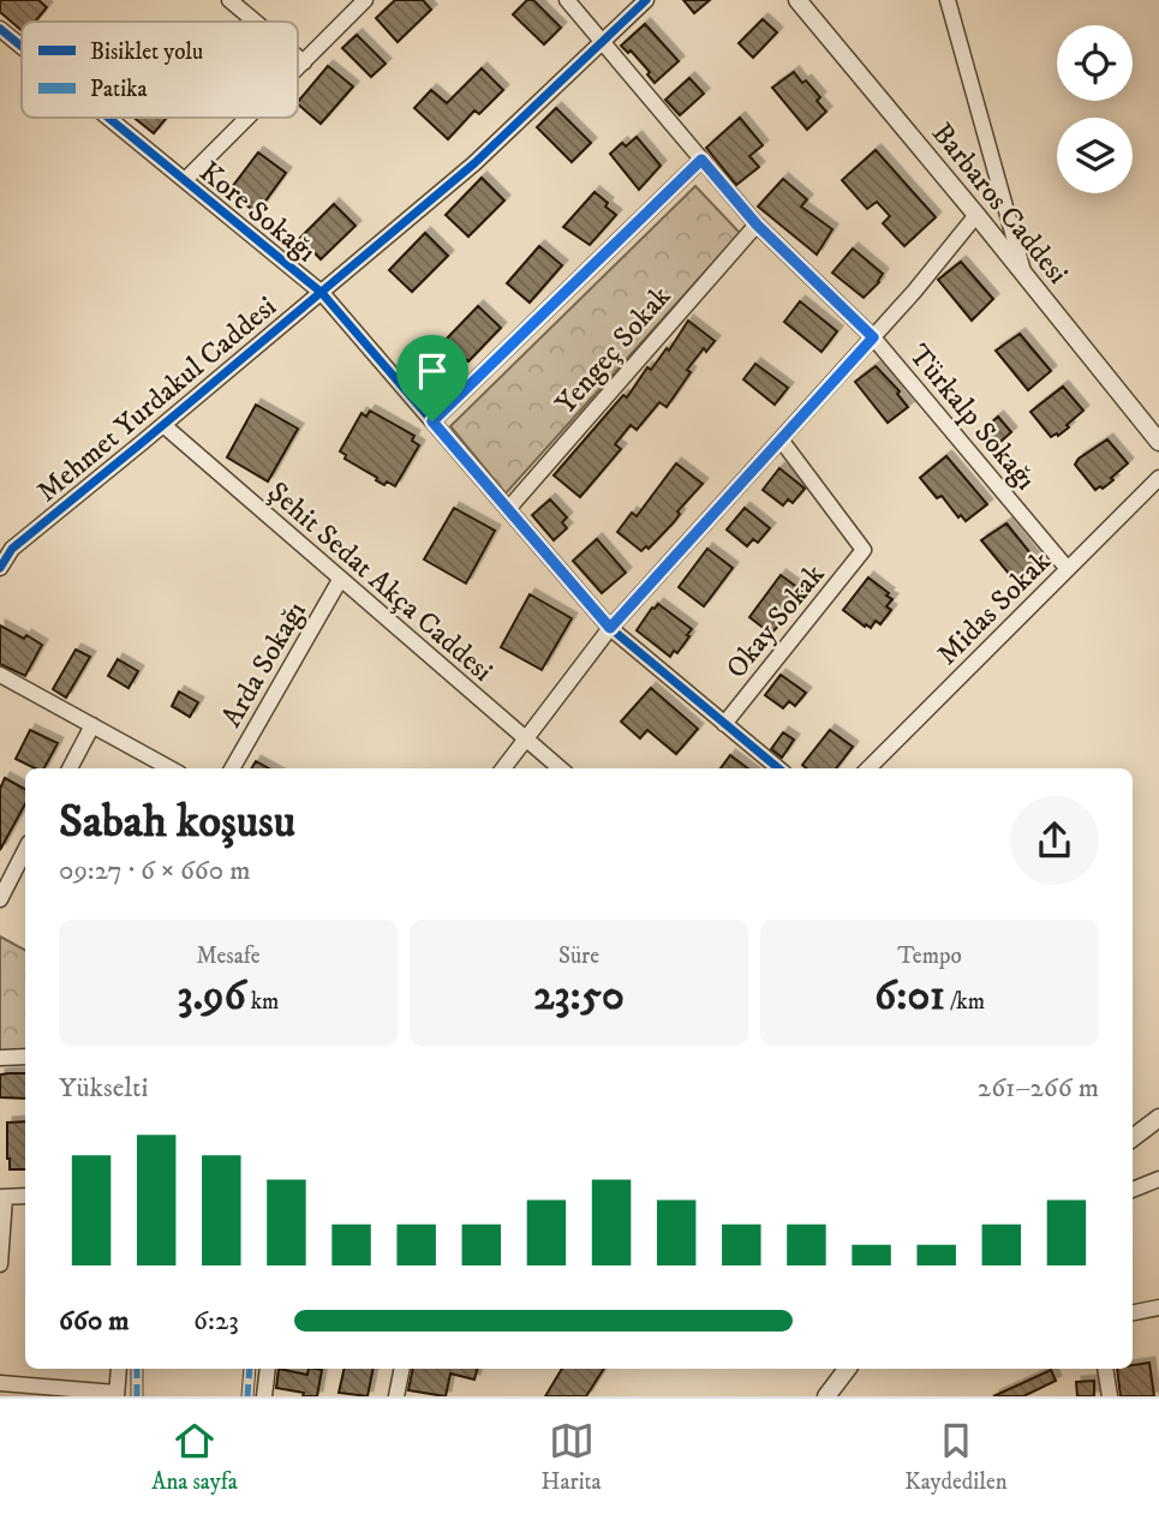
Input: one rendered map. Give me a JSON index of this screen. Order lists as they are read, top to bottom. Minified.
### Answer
{"streets":{"street":["Barbaros Caddesi","Kore Sokağı","Yengeç Sokak","Mehmet Yurdakul Caddesi","Türkalp Sokağı","Şehit Sedat Akça Caddesi","Midas Sokak","Okay Sokak","Arda Sokağı"]},"crossings":[["Kore Sokağı","Yengeç Sokak"],["Kore Sokağı","Mehmet Yurdakul Caddesi"],["Kore Sokağı","Okay Sokak"],["Yengeç Sokak","Türkalp Sokağı"],["Mehmet Yurdakul Caddesi","Türkalp Sokağı"],["Mehmet Yurdakul Caddesi","Şehit Sedat Akça Caddesi"],["Türkalp Sokağı","Midas Sokak"],["Şehit Sedat Akça Caddesi","Arda Sokağı"]],"legend":["Bisiklet yolu","Patika"],"page":{"heading":["Sabah koşusu","09:27 · 6 × 660 m"],"stats":[["Mesafe","3.96 km"],["Süre","23:50"],["Tempo","6:01 /km"]],"chart":["Yükselti","261–266 m"],"list":[{"name":"660 m","note":"6:23"}],"tabs":["Ana sayfa","Harita","Kaydedilen"]}}
